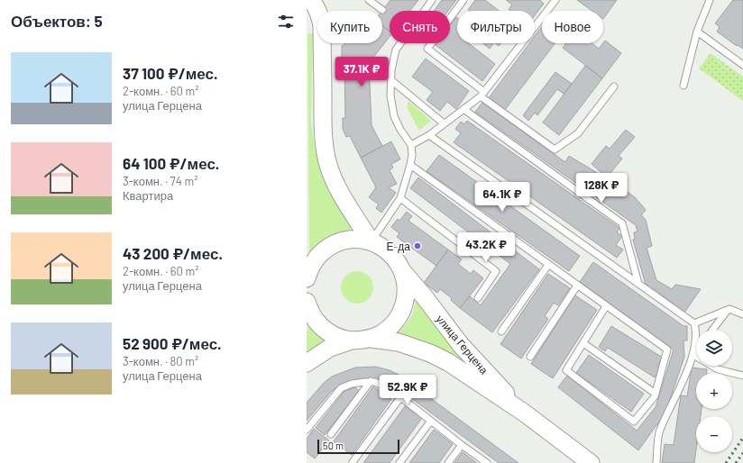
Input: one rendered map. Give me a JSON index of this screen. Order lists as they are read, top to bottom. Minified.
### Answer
{"streets":{"main road":["улица Герцена"]},"places":["Е-да"],"scale_bar":"50 m","page":{"heading":"Объектов: 5","chip":["Купить","Снять","Фильтры","Новое"],"list":[{"name":"37 100 ₽/мес.","note":"2-комн. · 60 m² · улица Герцена"},{"name":"64 100 ₽/мес.","note":"3-комн. · 74 m² · Квартира"},{"name":"43 200 ₽/мес.","note":"2-комн. · 60 m² · улица Герцена"},{"name":"52 900 ₽/мес.","note":"3-комн. · 80 m² · улица Герцена"}],"price":["37.1K ₽","128K ₽","64.1K ₽","43.2K ₽","52.9K ₽"],"map_buttons":["+","−"],"scale":"50 m"}}
